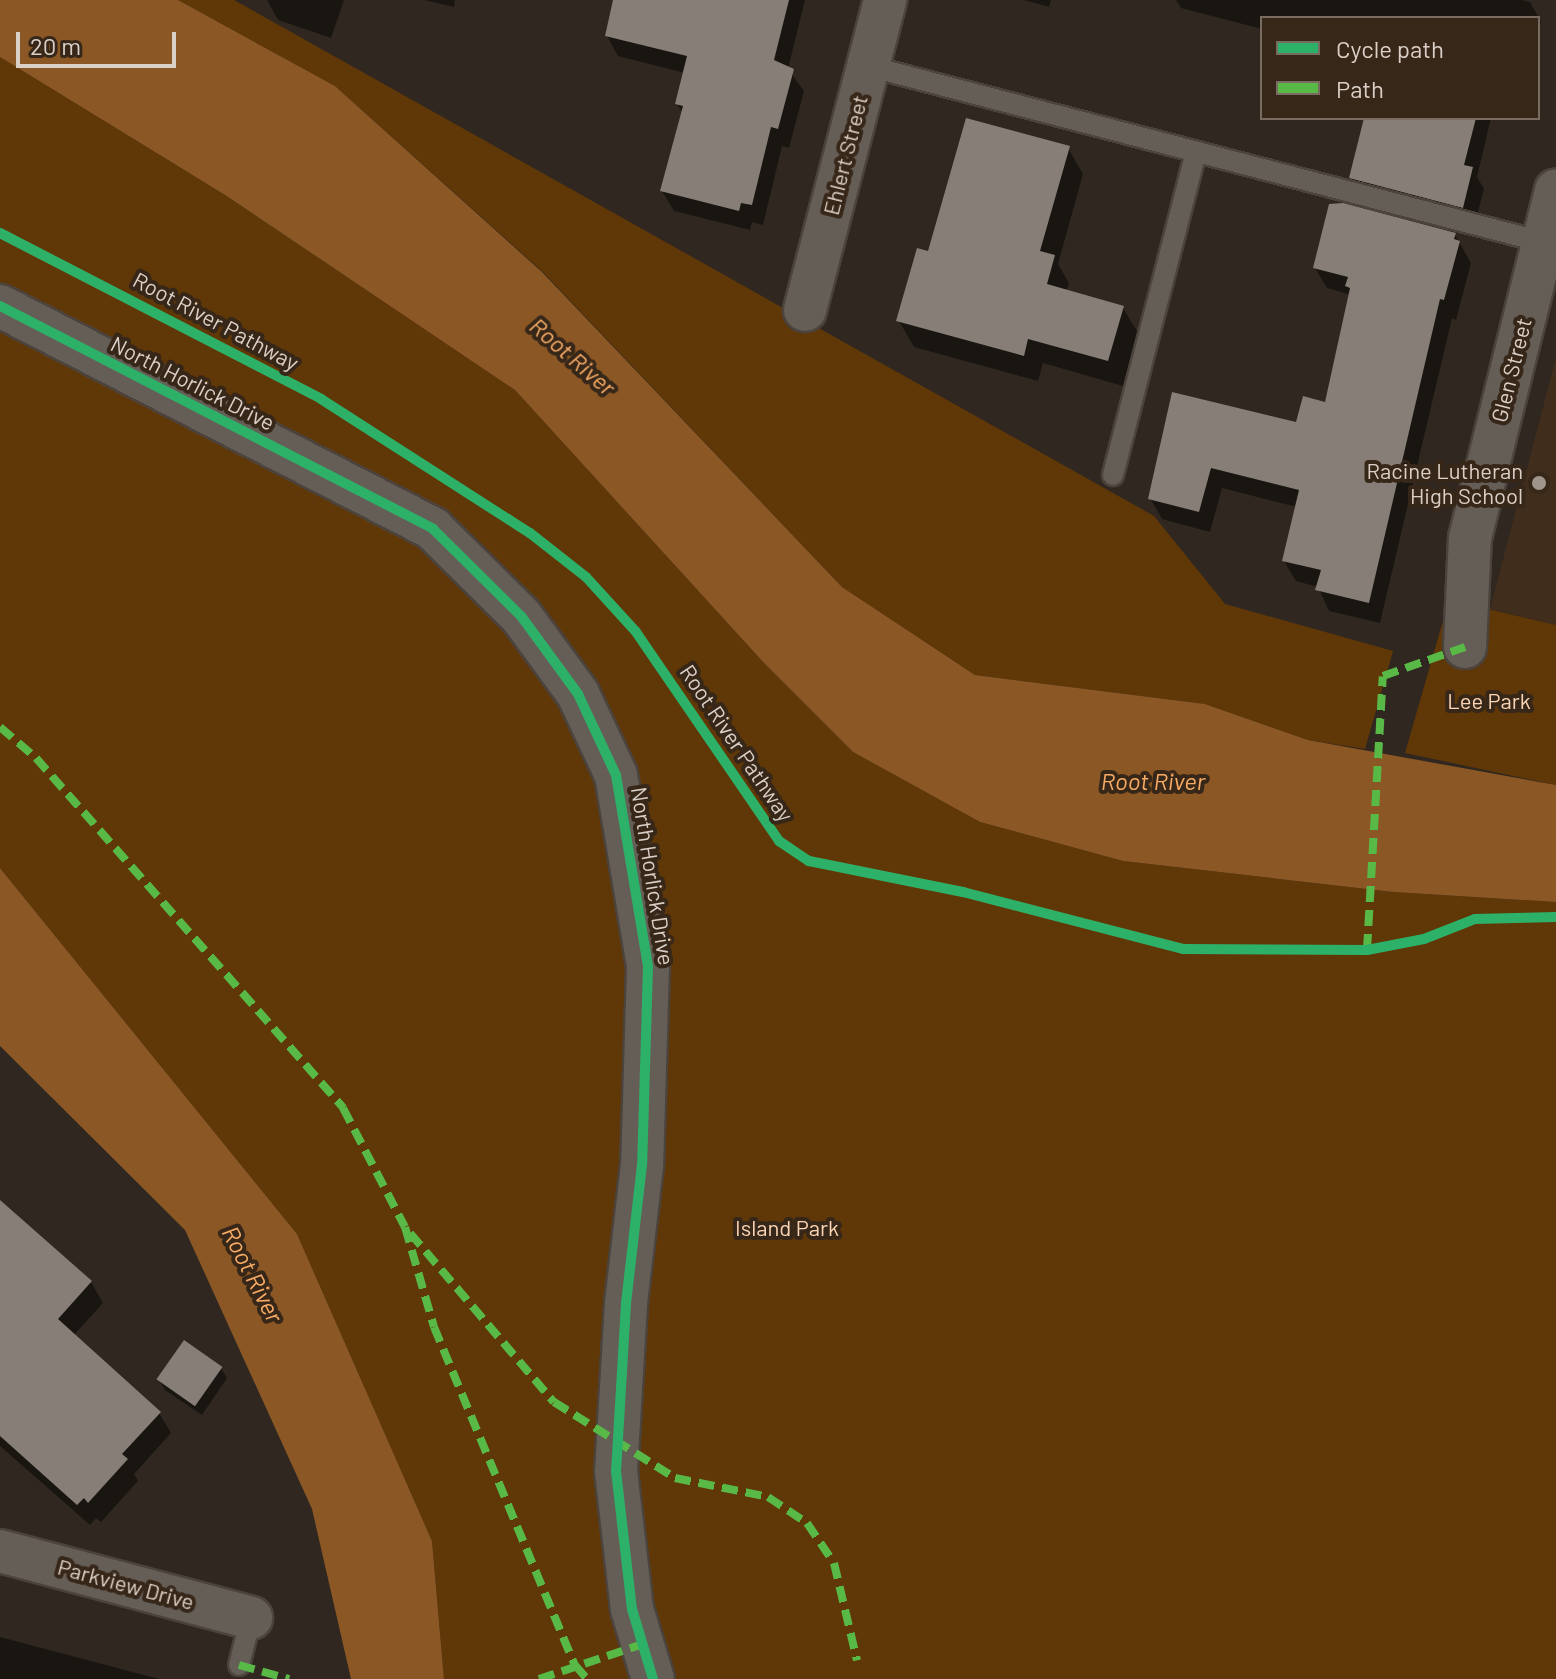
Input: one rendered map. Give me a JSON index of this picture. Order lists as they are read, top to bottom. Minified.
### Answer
{"streets":{"street":["Ehlert Street","Glen Street","North Horlick Drive","Parkview Drive"],"cycle path":["Root River Pathway"]},"water":["Root River"],"parks":["Lee Park","Island Park"],"places":["Racine Lutheran High School"],"legend":["Cycle path","Path"],"scale_bar":"20 m"}
